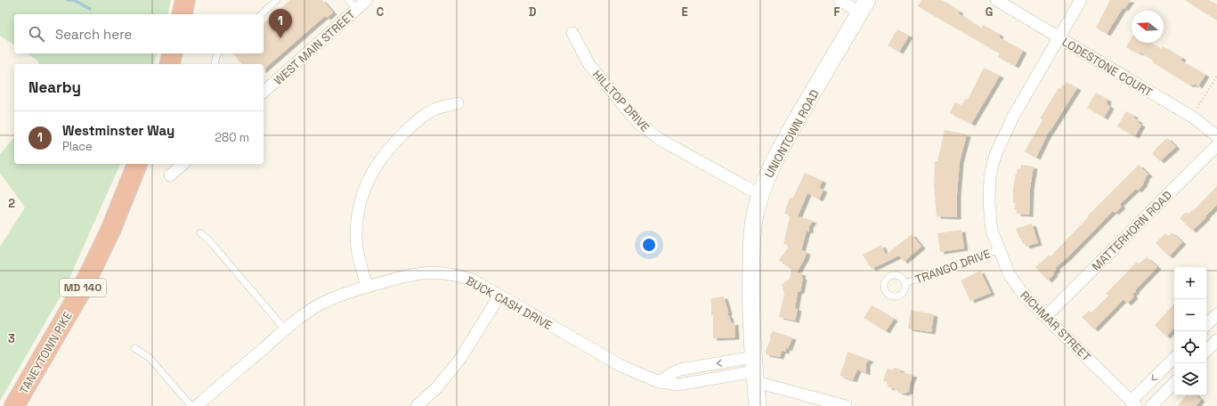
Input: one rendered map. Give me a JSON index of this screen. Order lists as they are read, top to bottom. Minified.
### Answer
{"streets":{"highway":["MD 140","TANEYTOWN PIKE"],"main road":["UNIONTOWN ROAD"],"street":["WEST MAIN STREET","LODESTONE COURT","HILLTOP DRIVE","MATTERHORN ROAD","BUCK CASH DRIVE","RICHMAR STREET"],"lane":["TRANGO DRIVE"]},"crossings":[["LODESTONE COURT","RICHMAR STREET"],["HILLTOP DRIVE","UNIONTOWN ROAD"],["UNIONTOWN ROAD","BUCK CASH DRIVE"],["MATTERHORN ROAD","RICHMAR STREET"],["TRANGO DRIVE","RICHMAR STREET"]],"north":"left","page":{"pins":"1","search":"Search here","heading":"Nearby","list":[{"mark":"1","name":"Westminster Way","note":"Place","value":"280 m"}],"map_buttons":["+","−"]},"grid":{"columns":["C","D","E","F","G"],"rows":["2","3"]}}
